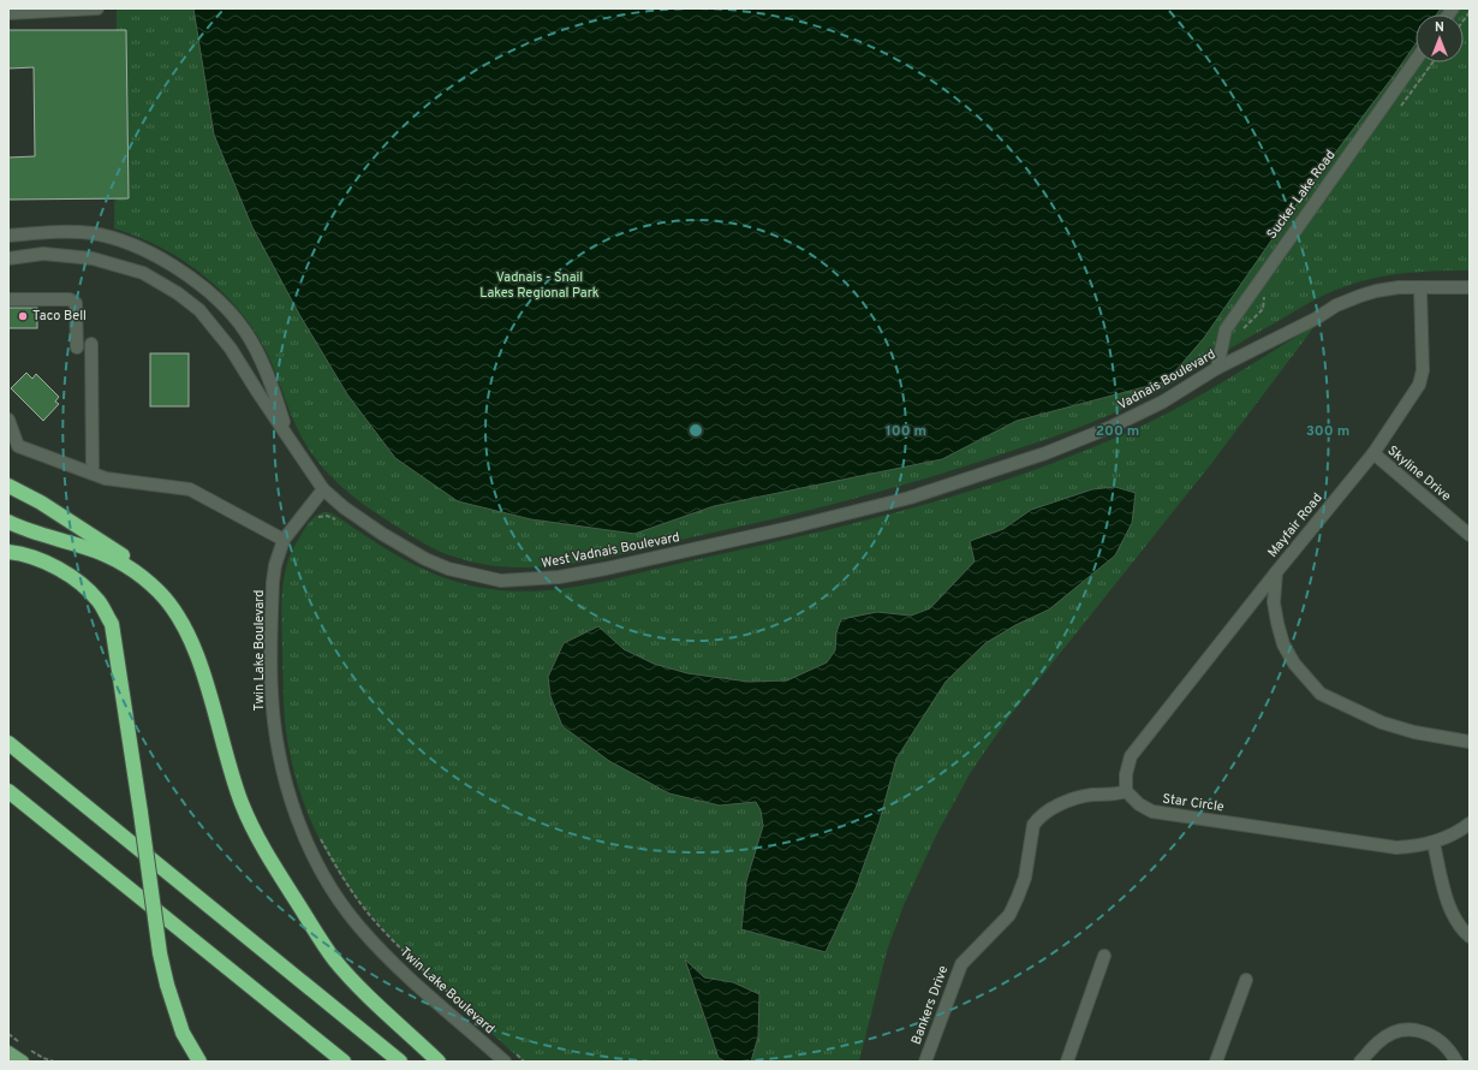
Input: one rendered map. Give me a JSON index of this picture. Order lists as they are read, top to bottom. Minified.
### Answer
{"streets":{"street":["Sucker Lake Road","Vadnais Boulevard","Skyline Drive","Mayfair Road","West Vadnais Boulevard","Twin Lake Boulevard","Star Circle","Bankers Drive"]},"crossings":[["Sucker Lake Road","Vadnais Boulevard"],["Vadnais Boulevard","Mayfair Road"],["Vadnais Boulevard","West Vadnais Boulevard"],["Skyline Drive","Mayfair Road"],["West Vadnais Boulevard","Twin Lake Boulevard"],["Star Circle","Bankers Drive"]],"parks":["Vadnais - Snail Lakes Regional Park"],"places":["Taco Bell"],"north":"top","rings":["100 m","200 m","300 m"]}
